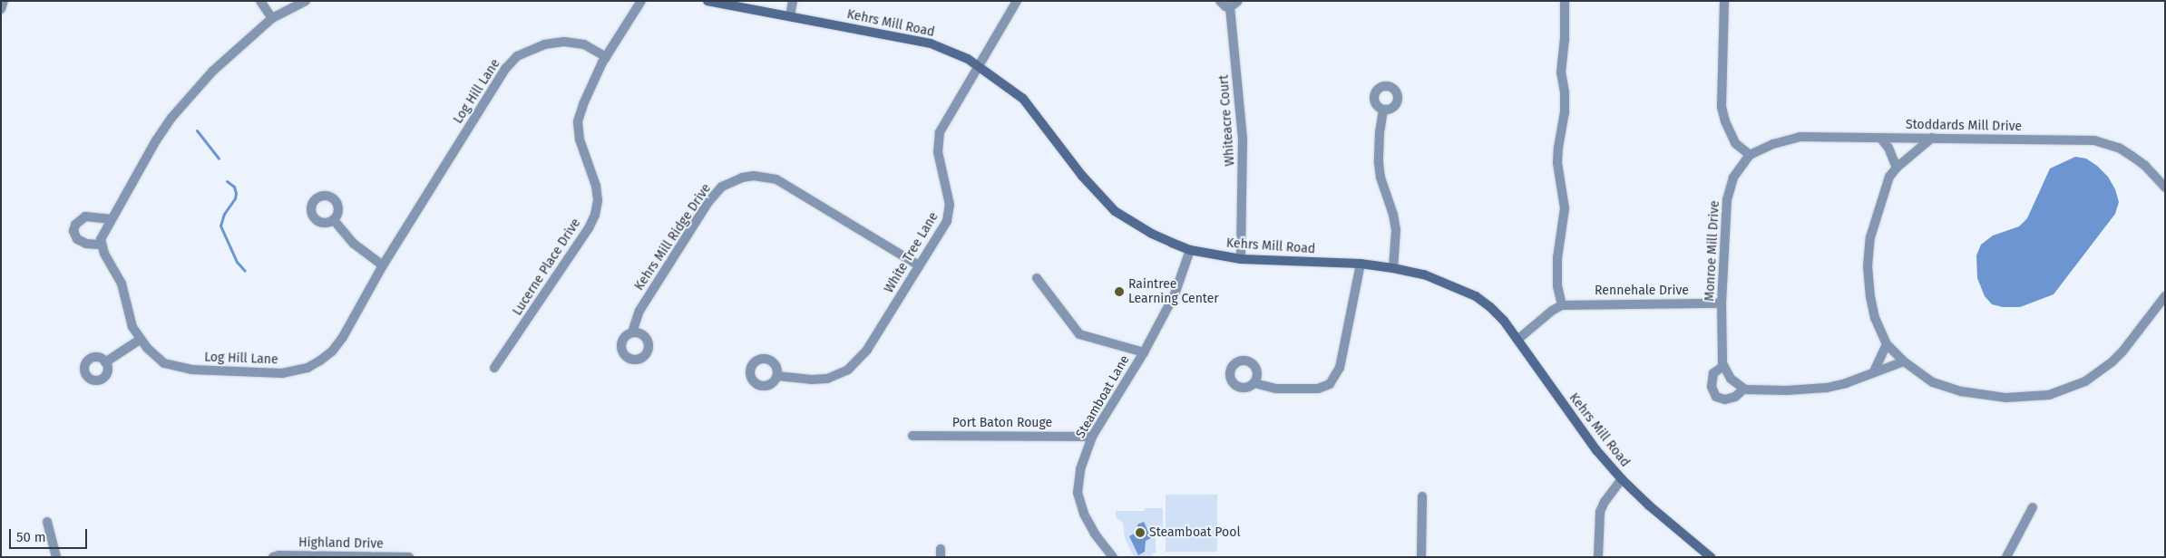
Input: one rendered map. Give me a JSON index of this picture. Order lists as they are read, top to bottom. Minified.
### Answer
{"streets":{"street":["Kehrs Mill Road","Log Hill Lane","Whiteacre Court","Stoddards Mill Drive","Kehrs Mill Ridge Drive","Monroe Mill Drive","White Tree Lane","Lucerne Place Drive","Rennehale Drive","Steamboat Lane","Port Baton Rouge","Highland Drive"]},"crossings":[["Kehrs Mill Road","Whiteacre Court"],["Kehrs Mill Road","White Tree Lane"],["Kehrs Mill Road","Steamboat Lane"],["Log Hill Lane","Lucerne Place Drive"],["Stoddards Mill Drive","Monroe Mill Drive"],["Kehrs Mill Ridge Drive","White Tree Lane"],["Monroe Mill Drive","Rennehale Drive"],["Steamboat Lane","Port Baton Rouge"]],"places":["Raintree Learning Center","Steamboat Pool"],"scale_bar":"50 m"}
